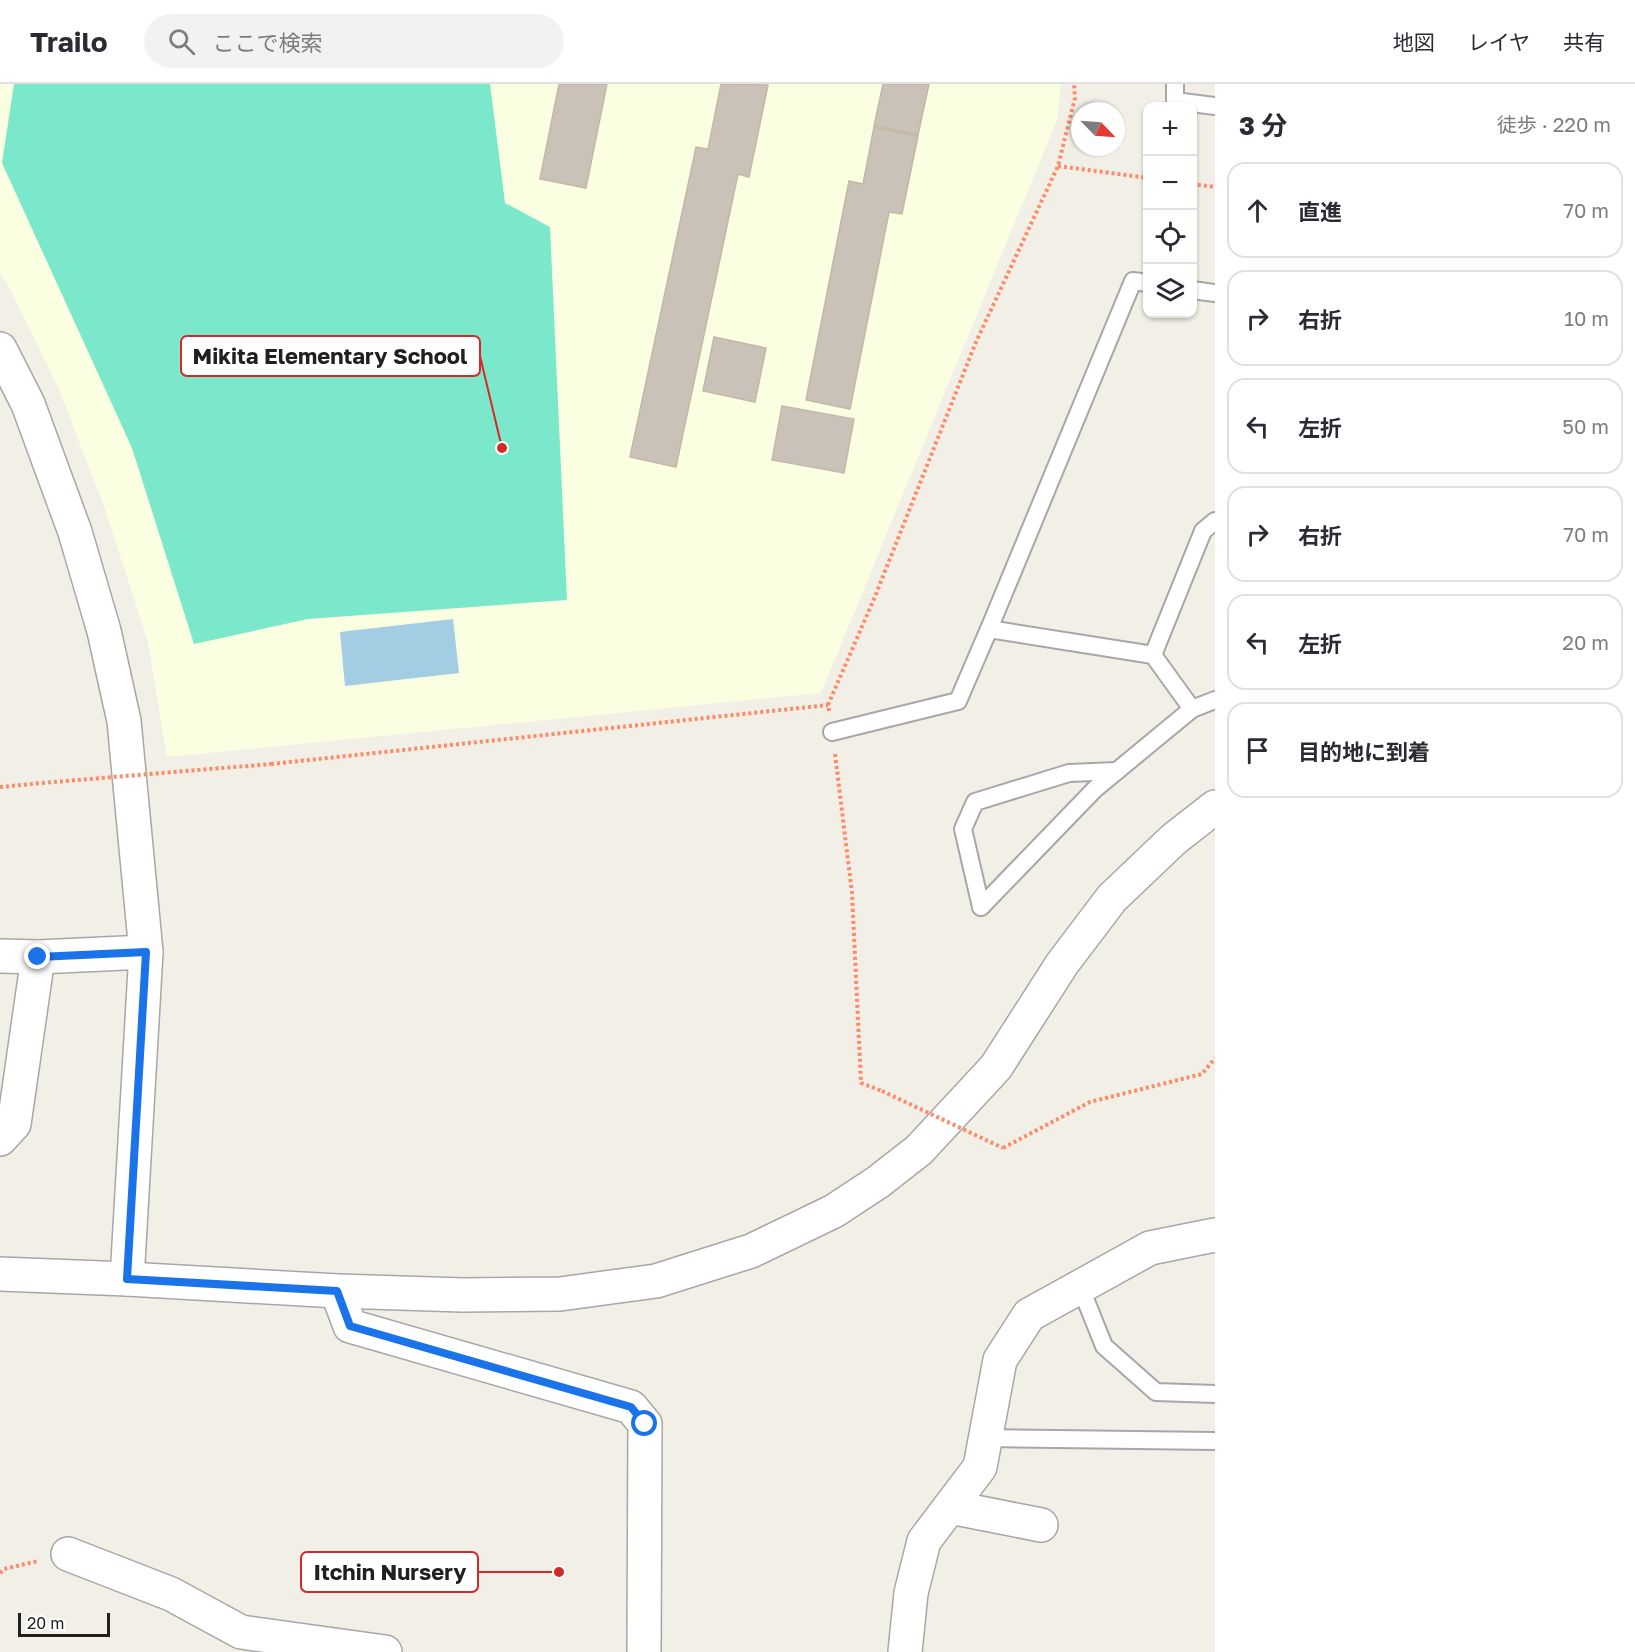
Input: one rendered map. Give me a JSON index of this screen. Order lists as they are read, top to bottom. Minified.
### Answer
{"places":["Mikita Elementary School","Itchin Nursery"],"scale_bar":"20 m","north":"bottom right","page":{"header":"Trailo","search":"ここで検索","nav":["地図","レイヤ","共有"],"heading":["3 分","徒歩 · 220 m"],"map_buttons":["+","−"],"list":[["直進","70 m"],["右折","10 m"],["左折","50 m"],["右折","70 m"],["左折","20 m"],"目的地に到着"],"scale":"20 m"}}
